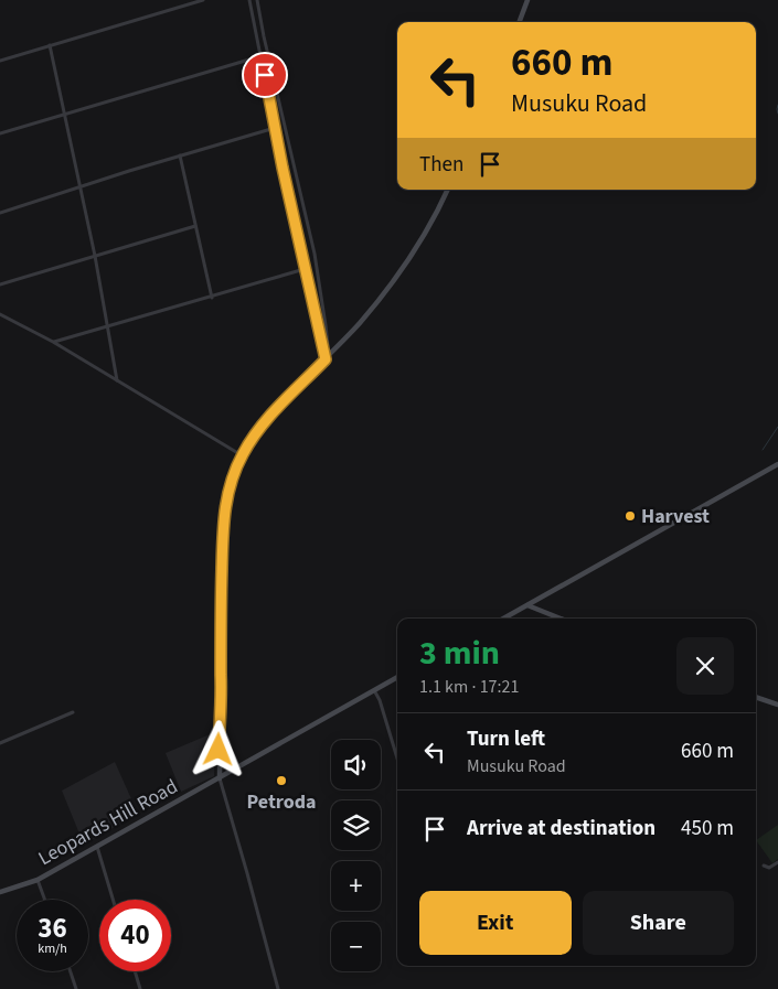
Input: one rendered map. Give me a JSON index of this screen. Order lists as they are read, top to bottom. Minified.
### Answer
{"streets":{"main road":["Leopards Hill Road"]},"places":["Harvest","Petroda"],"page":{"turn":["660 m","Musuku Road"],"then":"Then","heading":["3 min","1.1 km · 17:21"],"list":[{"name":"Turn left","note":"Musuku Road","value":"660 m"},{"name":"Arrive at destination","value":"450 m"}],"map_buttons":["+","−"],"buttons":["Exit","Share"],"speed":"36 km/h","limit":"40"}}
